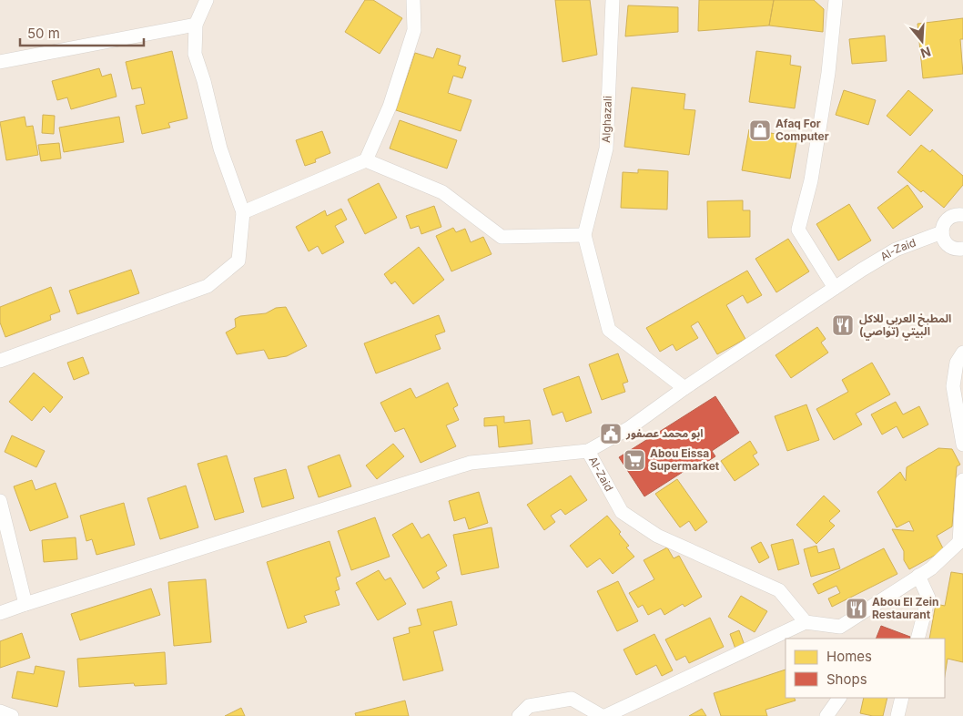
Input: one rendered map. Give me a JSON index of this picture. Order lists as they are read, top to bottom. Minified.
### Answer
{"streets":{"street":["Alghazali","Al-Zaid"]},"places":{"shop":["Afaq For Computer"],"restaurant":["المطبخ العربي للاكل البيتي (تواصي)","Abou El Zein Restaurant"],"public building":["ابو محمد عصفور"],"supermarket":["Abou Eissa Supermarket"]},"legend":["Homes","Shops"],"scale_bar":"50 m","north":"bottom"}
